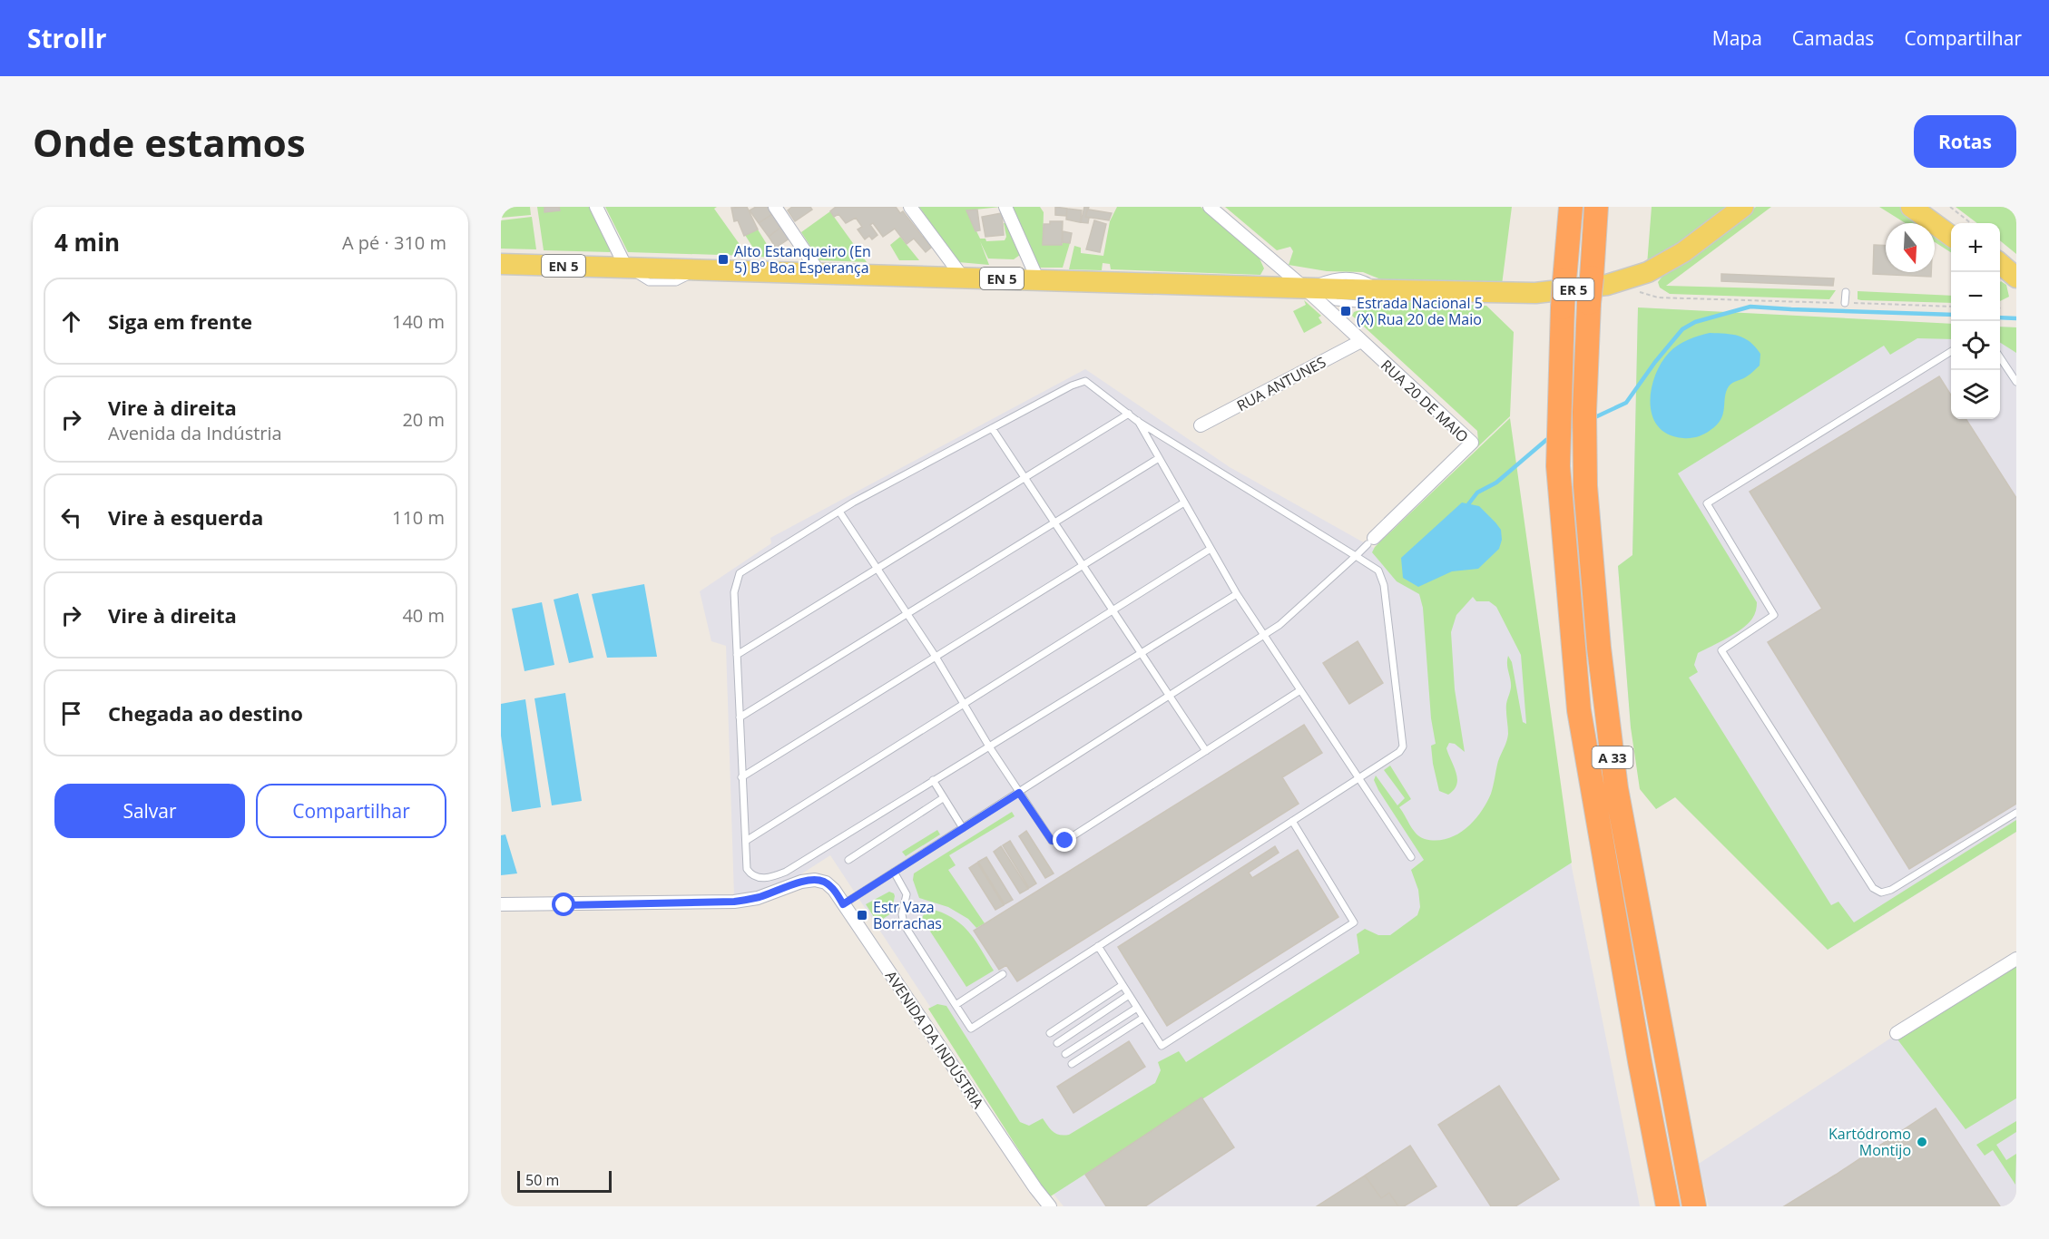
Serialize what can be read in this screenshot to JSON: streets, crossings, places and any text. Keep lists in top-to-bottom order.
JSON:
{
  "streets": {
    "highway": ["A 33"],
    "main road": ["EN 5", "ER 5"],
    "street": ["RUA ANTUNES", "RUA 20 DE MAIO", "AVENIDA DA INDÚSTRIA"]
  },
  "crossings": [
    ["EN 5", "ER 5"],
    ["EN 5", "RUA 20 DE MAIO"],
    ["ER 5", "RUA 20 DE MAIO"],
    ["RUA ANTUNES", "RUA 20 DE MAIO"]
  ],
  "places": {
    "transit": ["Alto Estanqueiro (En 5) Bº Boa Esperança", "Estrada Nacional 5 (X) Rua 20 de Maio", "Estr Vaza Borrachas"],
    "other": ["Kartódromo Montijo"]
  },
  "scale_bar": "50 m",
  "north": "bottom",
  "page": {
    "header": "Strollr",
    "nav": ["Mapa", "Camadas", "Compartilhar"],
    "buttons": [
      "Rotas",
      ["Salvar", "Compartilhar"]
    ],
    "title": "Onde estamos",
    "heading": ["4 min", "A pé · 310 m"],
    "map_buttons": ["+", "−"],
    "list": [
      ["Siga em frente", "140 m"],
      ["Vire à direita", "Avenida da Indústria", "20 m"],
      ["Vire à esquerda", "110 m"],
      ["Vire à direita", "40 m"],
      "Chegada ao destino"
    ],
    "scale": "50 m"
  }
}
